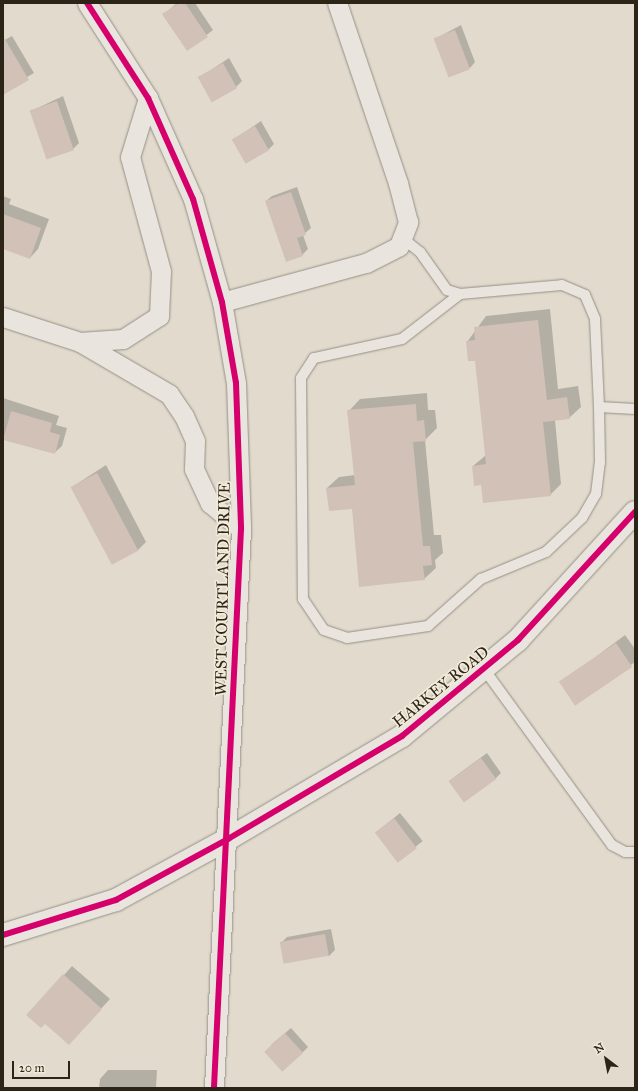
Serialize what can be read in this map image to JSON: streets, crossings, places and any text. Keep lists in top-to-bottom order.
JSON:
{
  "streets": {
    "street": ["WEST COURTLAND DRIVE", "HARKEY ROAD"]
  },
  "crossings": [
    ["WEST COURTLAND DRIVE", "HARKEY ROAD"]
  ],
  "scale_bar": "20 m",
  "north": "top left"
}
